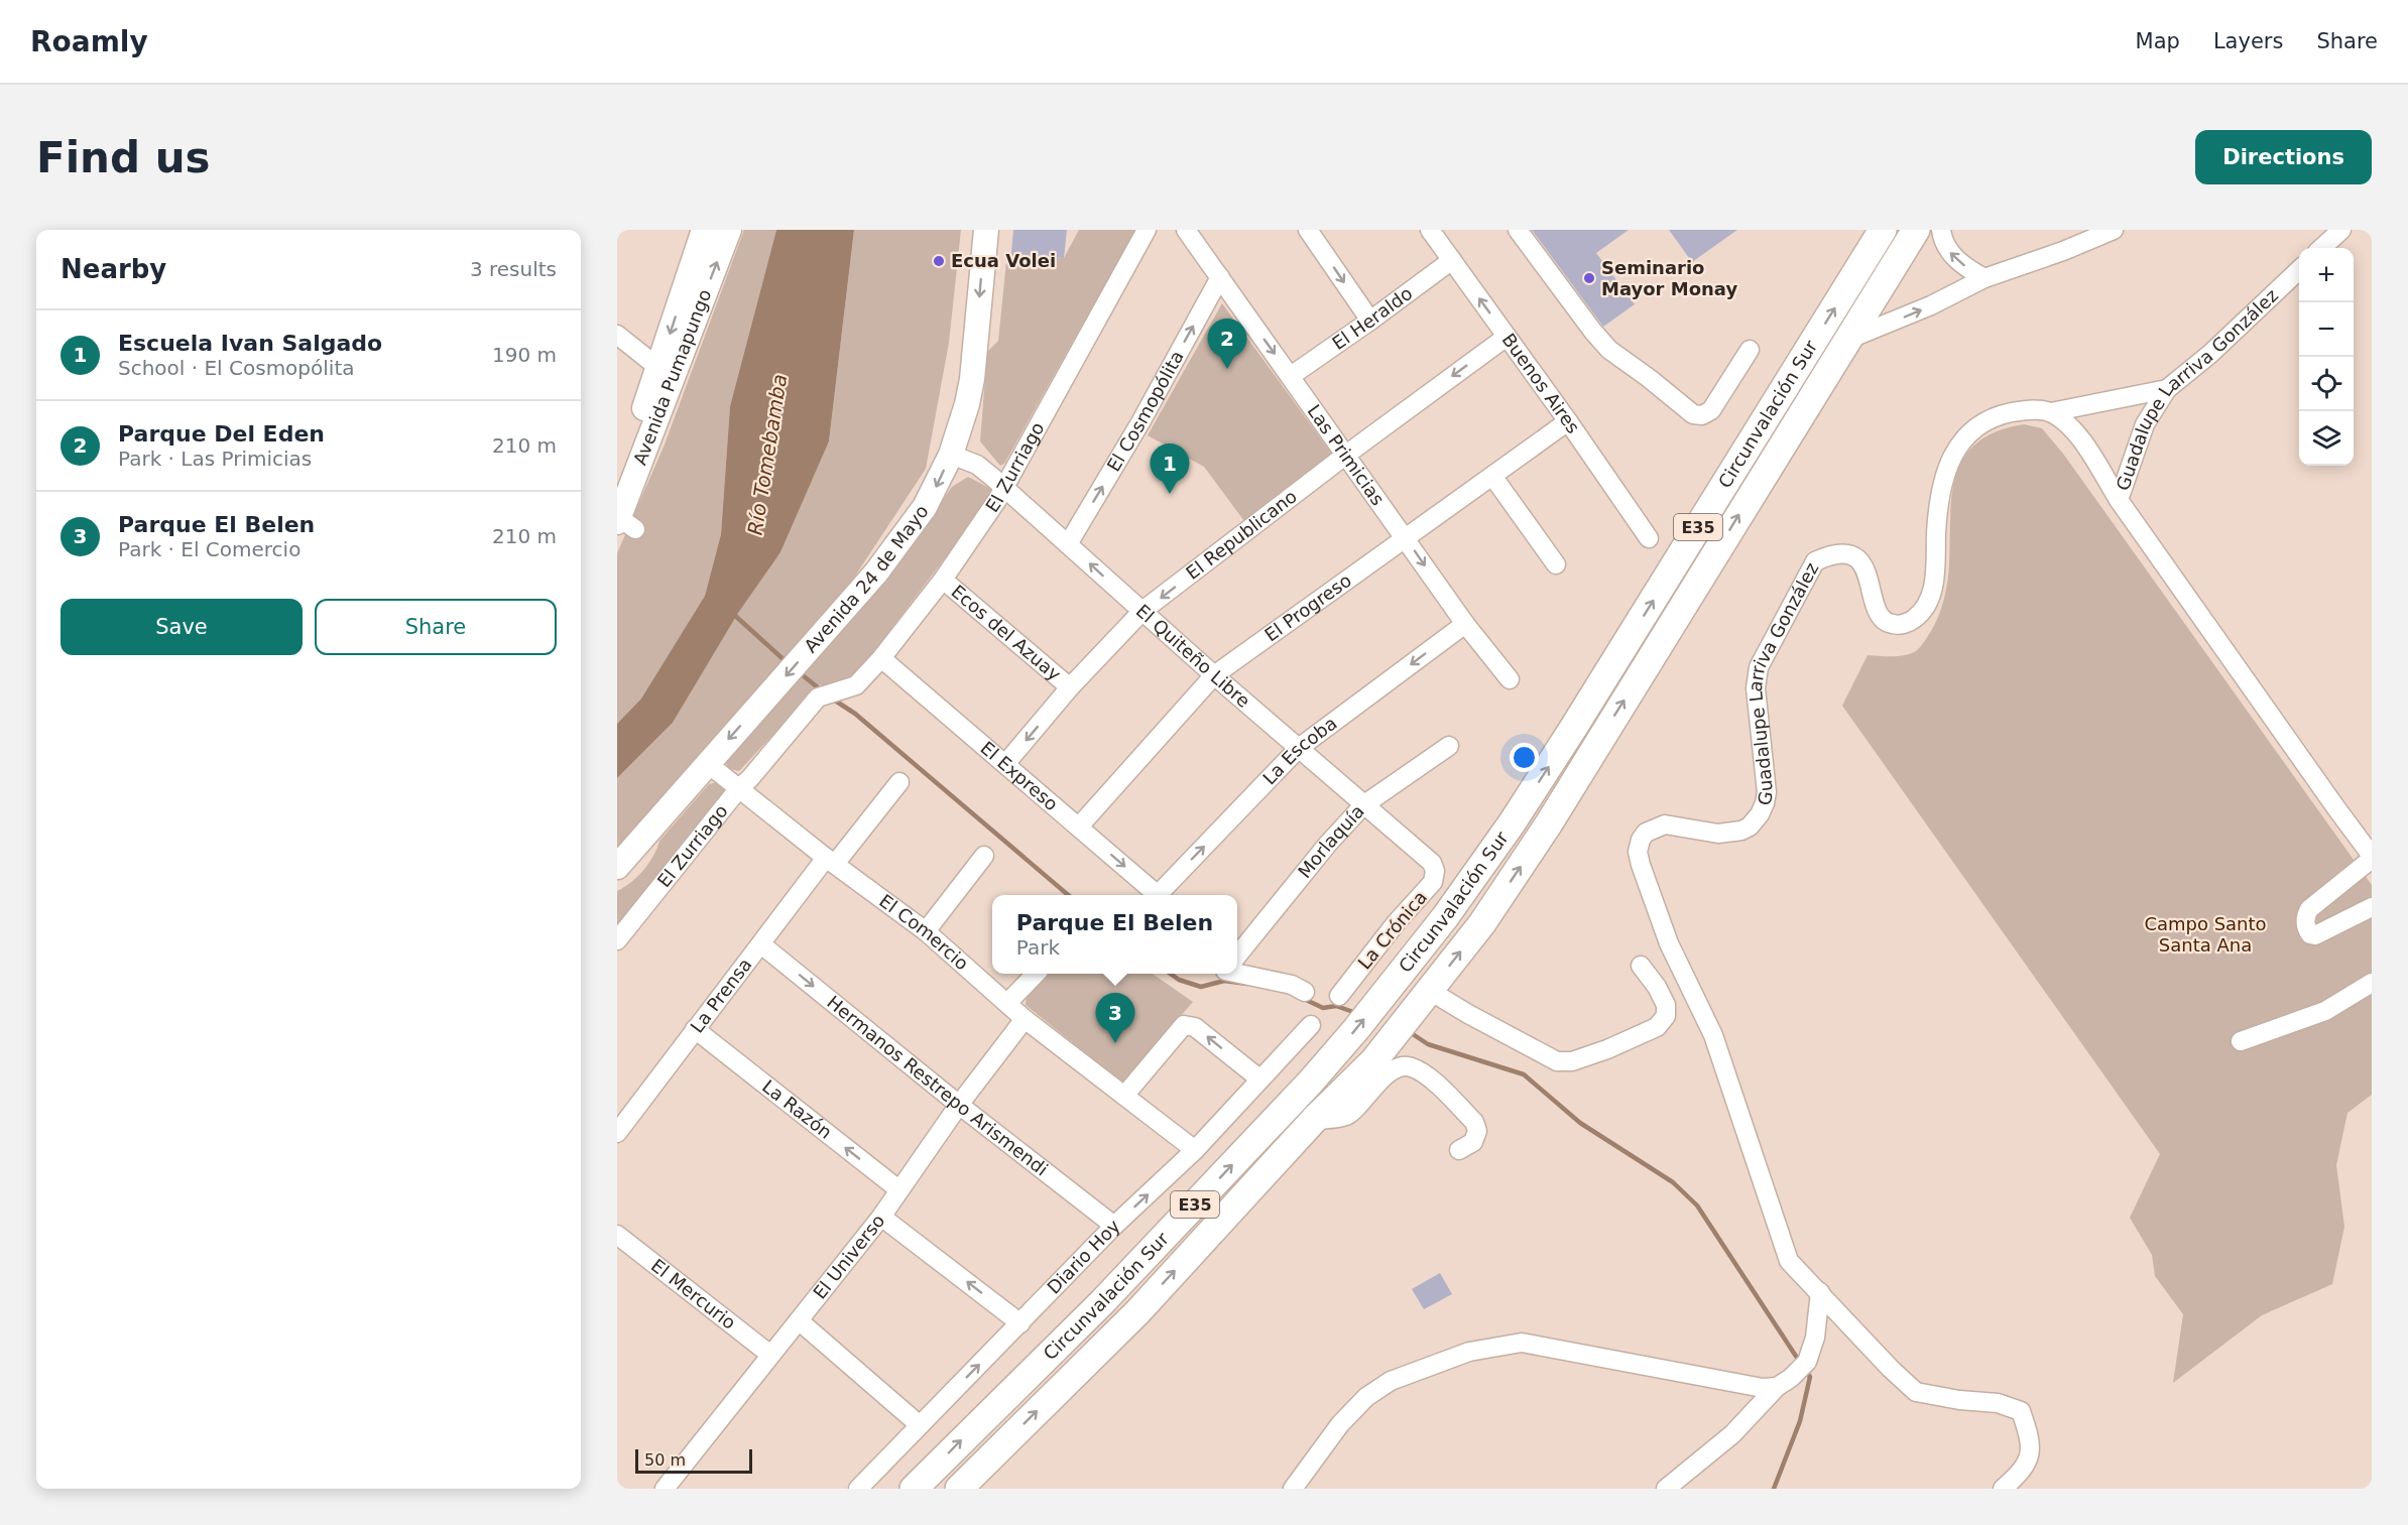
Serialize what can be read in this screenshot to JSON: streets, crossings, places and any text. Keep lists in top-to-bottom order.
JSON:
{
  "streets": {
    "highway": ["Circunvalación Sur", "E35"],
    "main road": ["Avenida Pumapungo", "Avenida 24 de Mayo"],
    "street": [
      "El Heraldo",
      "Buenos Aires",
      "Guadalupe Larriva González",
      "El Cosmopólita",
      "Las Primicias",
      "El Zurriago",
      "El Republicano",
      "El Progreso",
      "Ecos del Azuay",
      "El Quiteño Libre",
      "La Escoba",
      "El Expreso",
      "Morlaquía",
      "La Crónica",
      "El Comercio",
      "La Prensa",
      "Hermanos Restrepo Arismendi",
      "La Razón",
      "El Universo",
      "Diario Hoy",
      "El Mercurio"
    ]
  },
  "crossings": [
    ["El Heraldo", "Buenos Aires"],
    ["El Heraldo", "Las Primicias"],
    ["Buenos Aires", "El Republicano"],
    ["Buenos Aires", "El Progreso"],
    ["El Cosmopólita", "Las Primicias"],
    ["El Cosmopólita", "El Quiteño Libre"],
    ["Las Primicias", "El Republicano"],
    ["Las Primicias", "El Progreso"],
    ["Las Primicias", "La Escoba"],
    ["El Zurriago", "Ecos del Azuay"],
    ["El Zurriago", "El Quiteño Libre"],
    ["El Zurriago", "El Expreso"],
    ["El Zurriago", "El Comercio"],
    ["El Republicano", "Ecos del Azuay"],
    ["El Republicano", "El Quiteño Libre"],
    ["El Republicano", "El Expreso"],
    ["Avenida 24 de Mayo", "El Quiteño Libre"],
    ["Avenida 24 de Mayo", "El Comercio"],
    ["El Progreso", "El Quiteño Libre"],
    ["El Progreso", "El Expreso"],
    ["El Quiteño Libre", "La Escoba"],
    ["El Quiteño Libre", "Morlaquía"],
    ["El Quiteño Libre", "La Crónica"],
    ["El Comercio", "La Prensa"],
    ["El Comercio", "El Universo"],
    ["El Comercio", "Diario Hoy"],
    ["La Prensa", "Hermanos Restrepo Arismendi"],
    ["La Prensa", "La Razón"],
    ["Hermanos Restrepo Arismendi", "El Universo"],
    ["Hermanos Restrepo Arismendi", "Diario Hoy"],
    ["La Razón", "El Universo"],
    ["El Universo", "El Mercurio"]
  ],
  "one_way": [
    "El Cosmopólita",
    "Circunvalación Sur",
    "El Republicano",
    "Avenida 24 de Mayo",
    "Hermanos Restrepo Arismendi",
    "La Razón",
    "Diario Hoy"
  ],
  "water": ["Río Tomebamba"],
  "parks": ["Campo Santo Santa Ana"],
  "places": ["Ecua Volei", "Seminario Mayor Monay"],
  "scale_bar": "50 m",
  "page": {
    "header": "Roamly",
    "nav": ["Map", "Layers", "Share"],
    "buttons": [
      "Directions",
      ["Save", "Share"]
    ],
    "title": "Find us",
    "heading": ["Nearby", "3 results"],
    "map_buttons": ["+", "−"],
    "list": [
      {
        "mark": "1",
        "name": "Escuela Ivan Salgado",
        "note": "School · El Cosmopólita",
        "value": "190 m"
      },
      {
        "mark": "2",
        "name": "Parque Del Eden",
        "note": "Park · Las Primicias",
        "value": "210 m"
      },
      {
        "mark": "3",
        "name": "Parque El Belen",
        "note": "Park · El Comercio",
        "value": "210 m"
      }
    ],
    "pins": ["2", "1", "3"],
    "popup": ["Parque El Belen", "Park"],
    "scale": "50 m"
  }
}
